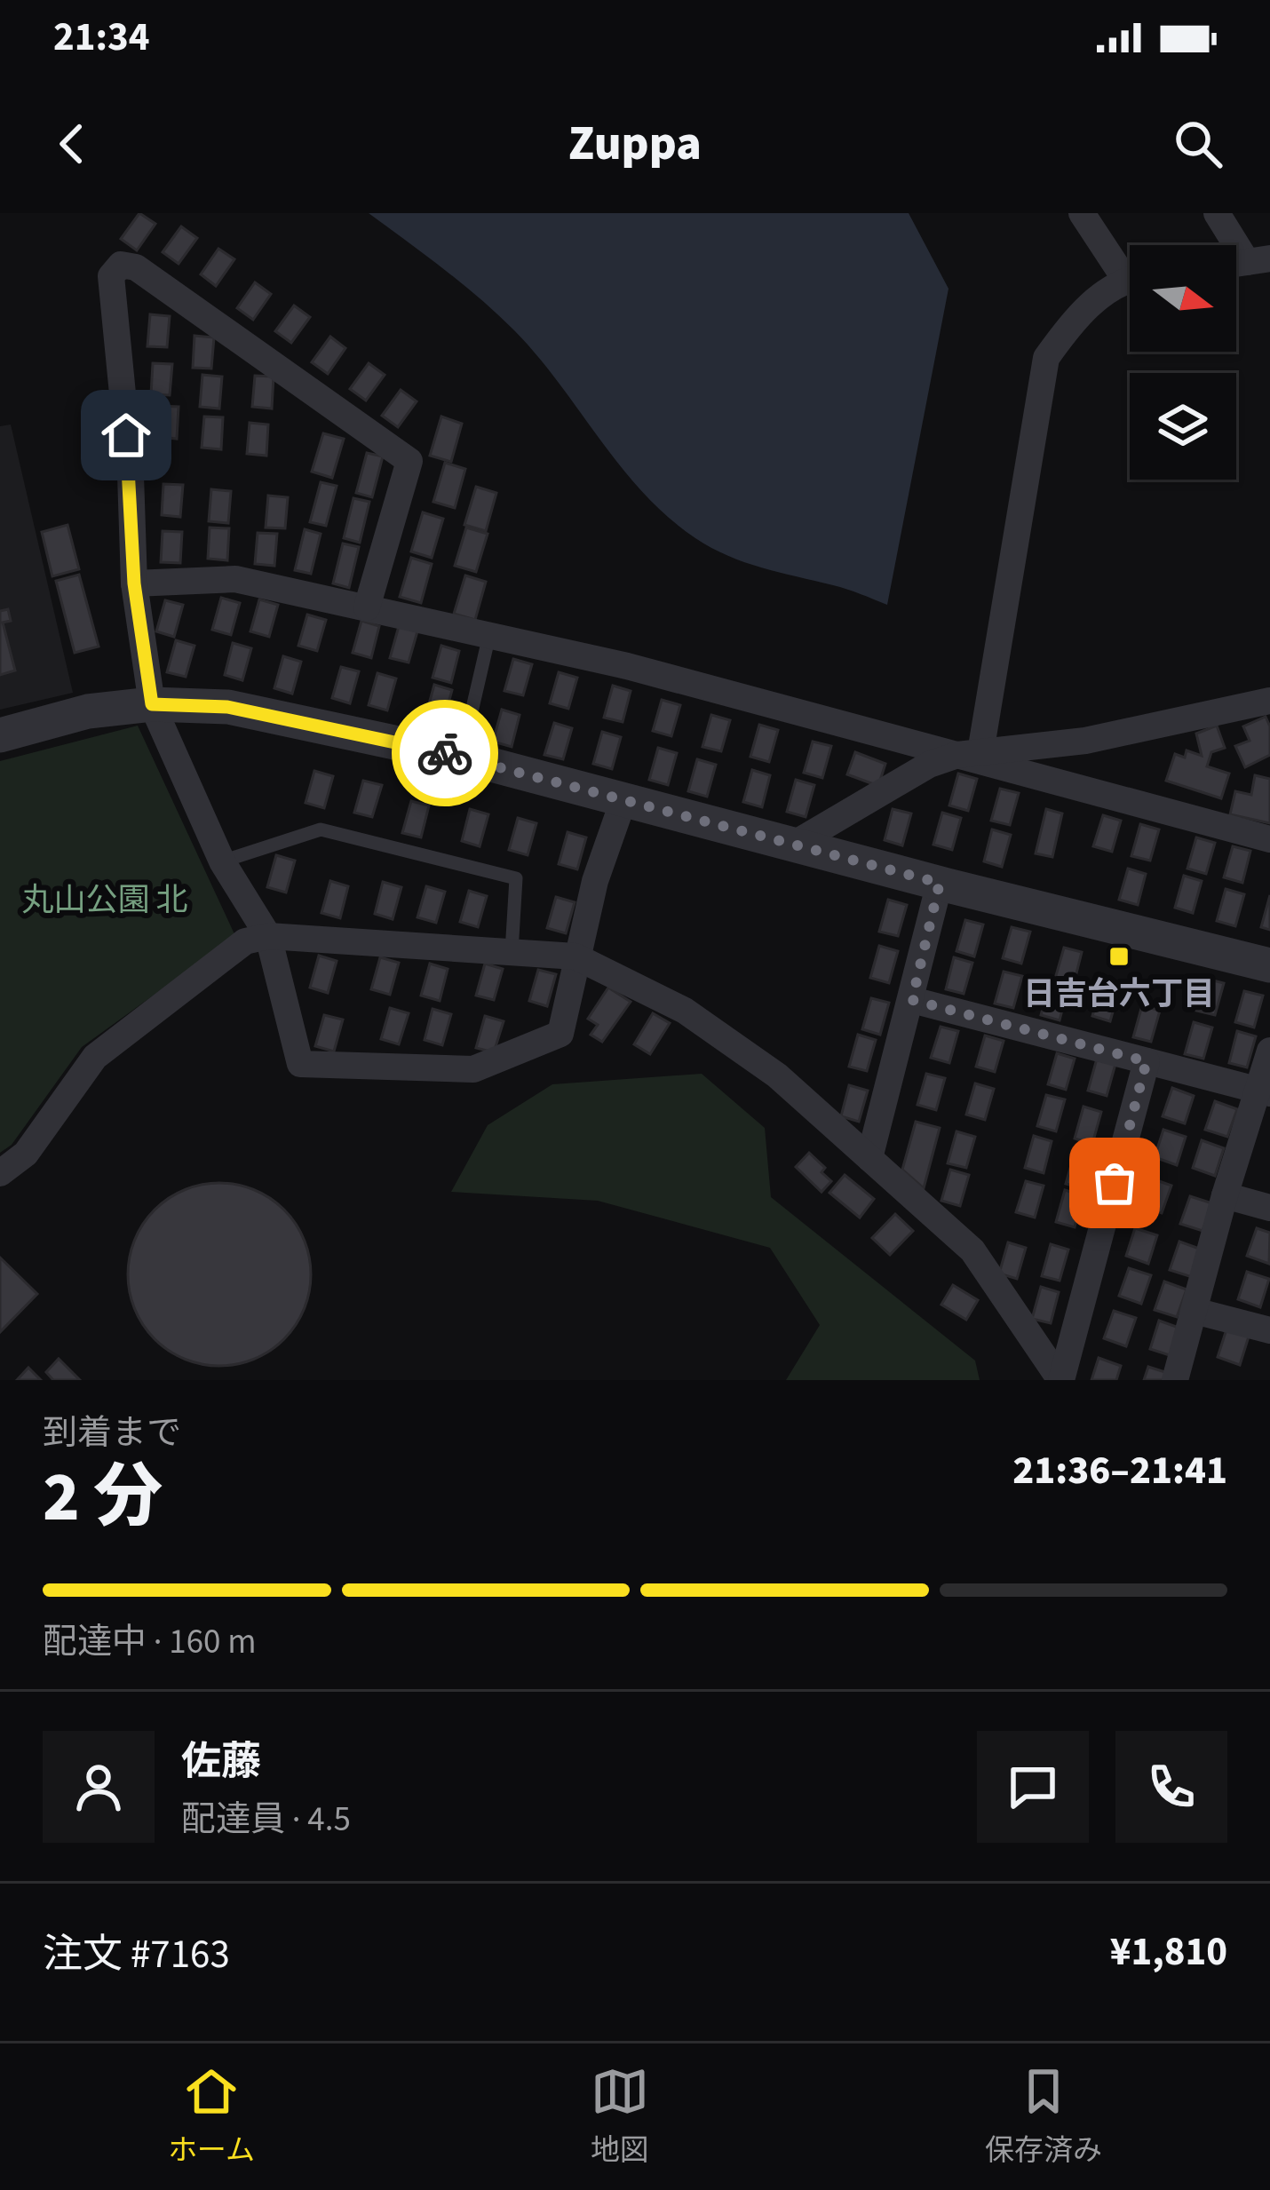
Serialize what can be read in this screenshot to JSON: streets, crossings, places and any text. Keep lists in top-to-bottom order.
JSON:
{
  "parks": ["丸山公園 北"],
  "places": {
    "transit": ["日吉台六丁目"]
  },
  "north": "right",
  "page": {
    "status": "21:34",
    "header": "Zuppa",
    "heading": ["2 分", "到着まで", "21:36–21:41"],
    "panel": [
      "佐藤",
      "配達員 · 4.5",
      "注文 #7163",
      "¥1,810"
    ],
    "bar": "配達中 · 160 m",
    "tabs": ["ホーム", "地図", "保存済み"]
  }
}
